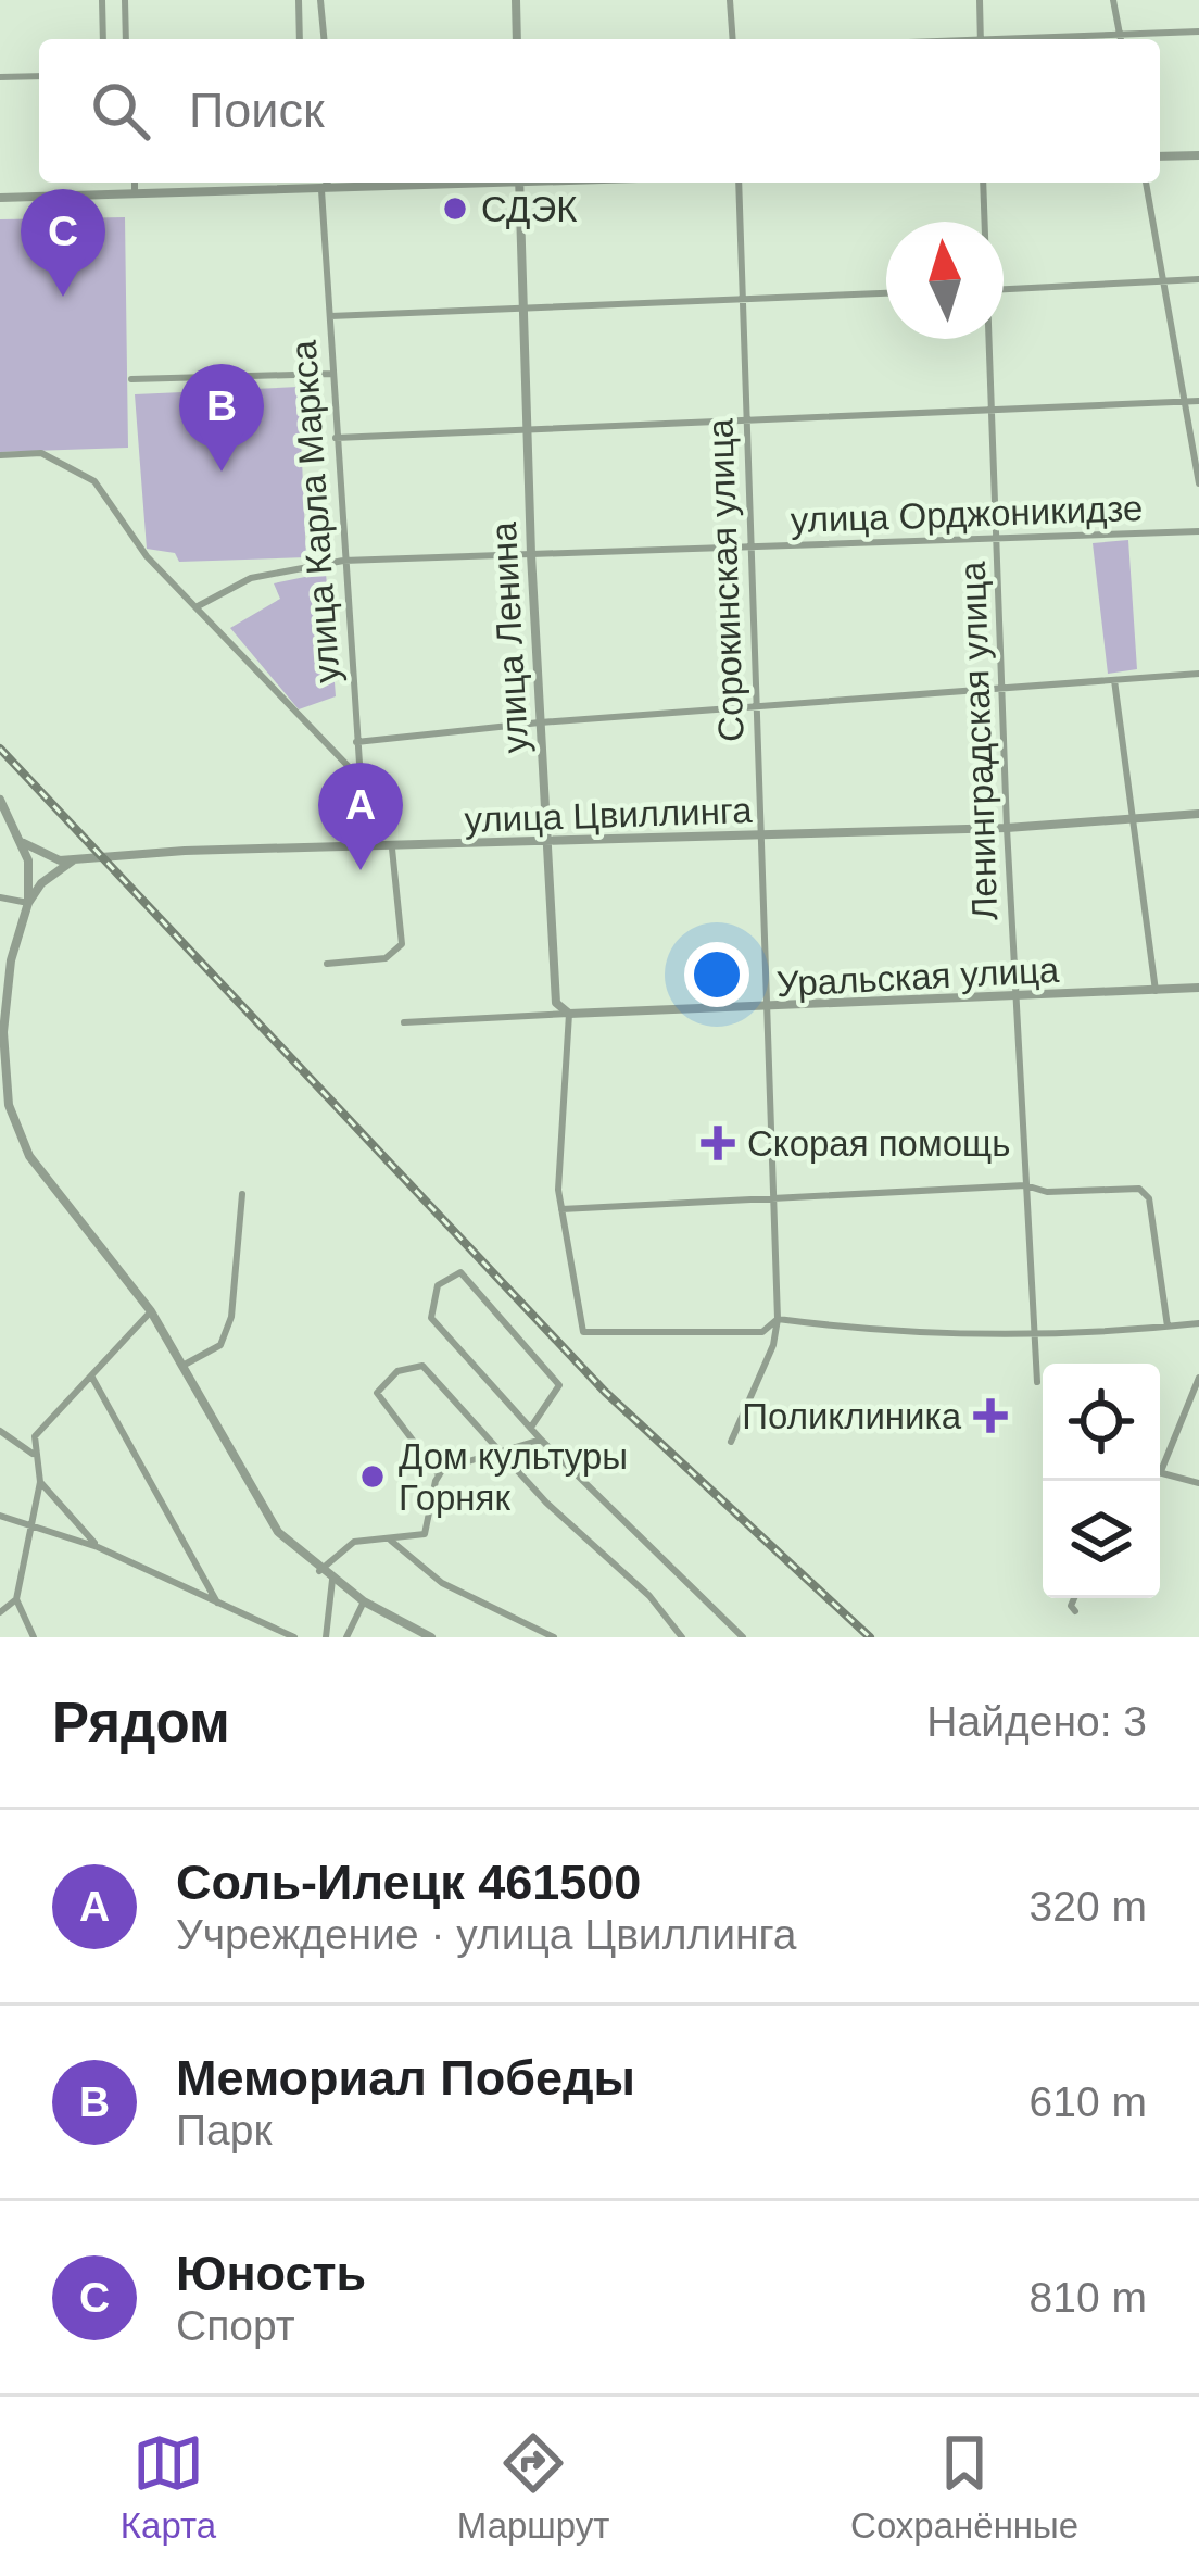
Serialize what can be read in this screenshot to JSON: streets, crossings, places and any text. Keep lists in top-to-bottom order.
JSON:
{
  "streets": {
    "street": [
      "улица Карла Маркса",
      "улица Орджоникидзе",
      "Сорокинская улица",
      "улица Ленина",
      "Ленинградская улица",
      "улица Цвиллинга",
      "Уральская улица"
    ]
  },
  "crossings": [
    ["улица Карла Маркса", "улица Орджоникидзе"],
    ["улица Карла Маркса", "улица Цвиллинга"],
    ["улица Орджоникидзе", "Сорокинская улица"],
    ["улица Орджоникидзе", "улица Ленина"],
    ["улица Орджоникидзе", "Ленинградская улица"],
    ["Сорокинская улица", "улица Ленина"],
    ["Сорокинская улица", "улица Цвиллинга"],
    ["Сорокинская улица", "Уральская улица"],
    ["улица Ленина", "улица Цвиллинга"],
    ["улица Ленина", "Уральская улица"],
    ["Ленинградская улица", "улица Цвиллинга"],
    ["Ленинградская улица", "Уральская улица"]
  ],
  "places": {
    "other": ["СДЭК", "Дом культуры Горняк"],
    "health": ["Скорая помощь", "Поликлиника"]
  },
  "north": "top",
  "page": {
    "search": "Поиск",
    "pins": ["C", "B", "A"],
    "heading": ["Рядом", "Найдено: 3"],
    "list": [
      {
        "mark": "A",
        "name": "Соль-Илецк 461500",
        "note": "Учреждение · улица Цвиллинга",
        "value": "320 m"
      },
      {
        "mark": "B",
        "name": "Мемориал Победы",
        "note": "Парк",
        "value": "610 m"
      },
      {
        "mark": "C",
        "name": "Юность",
        "note": "Спорт",
        "value": "810 m"
      }
    ],
    "nav": ["Карта", "Маршрут", "Сохранённые"]
  }
}
